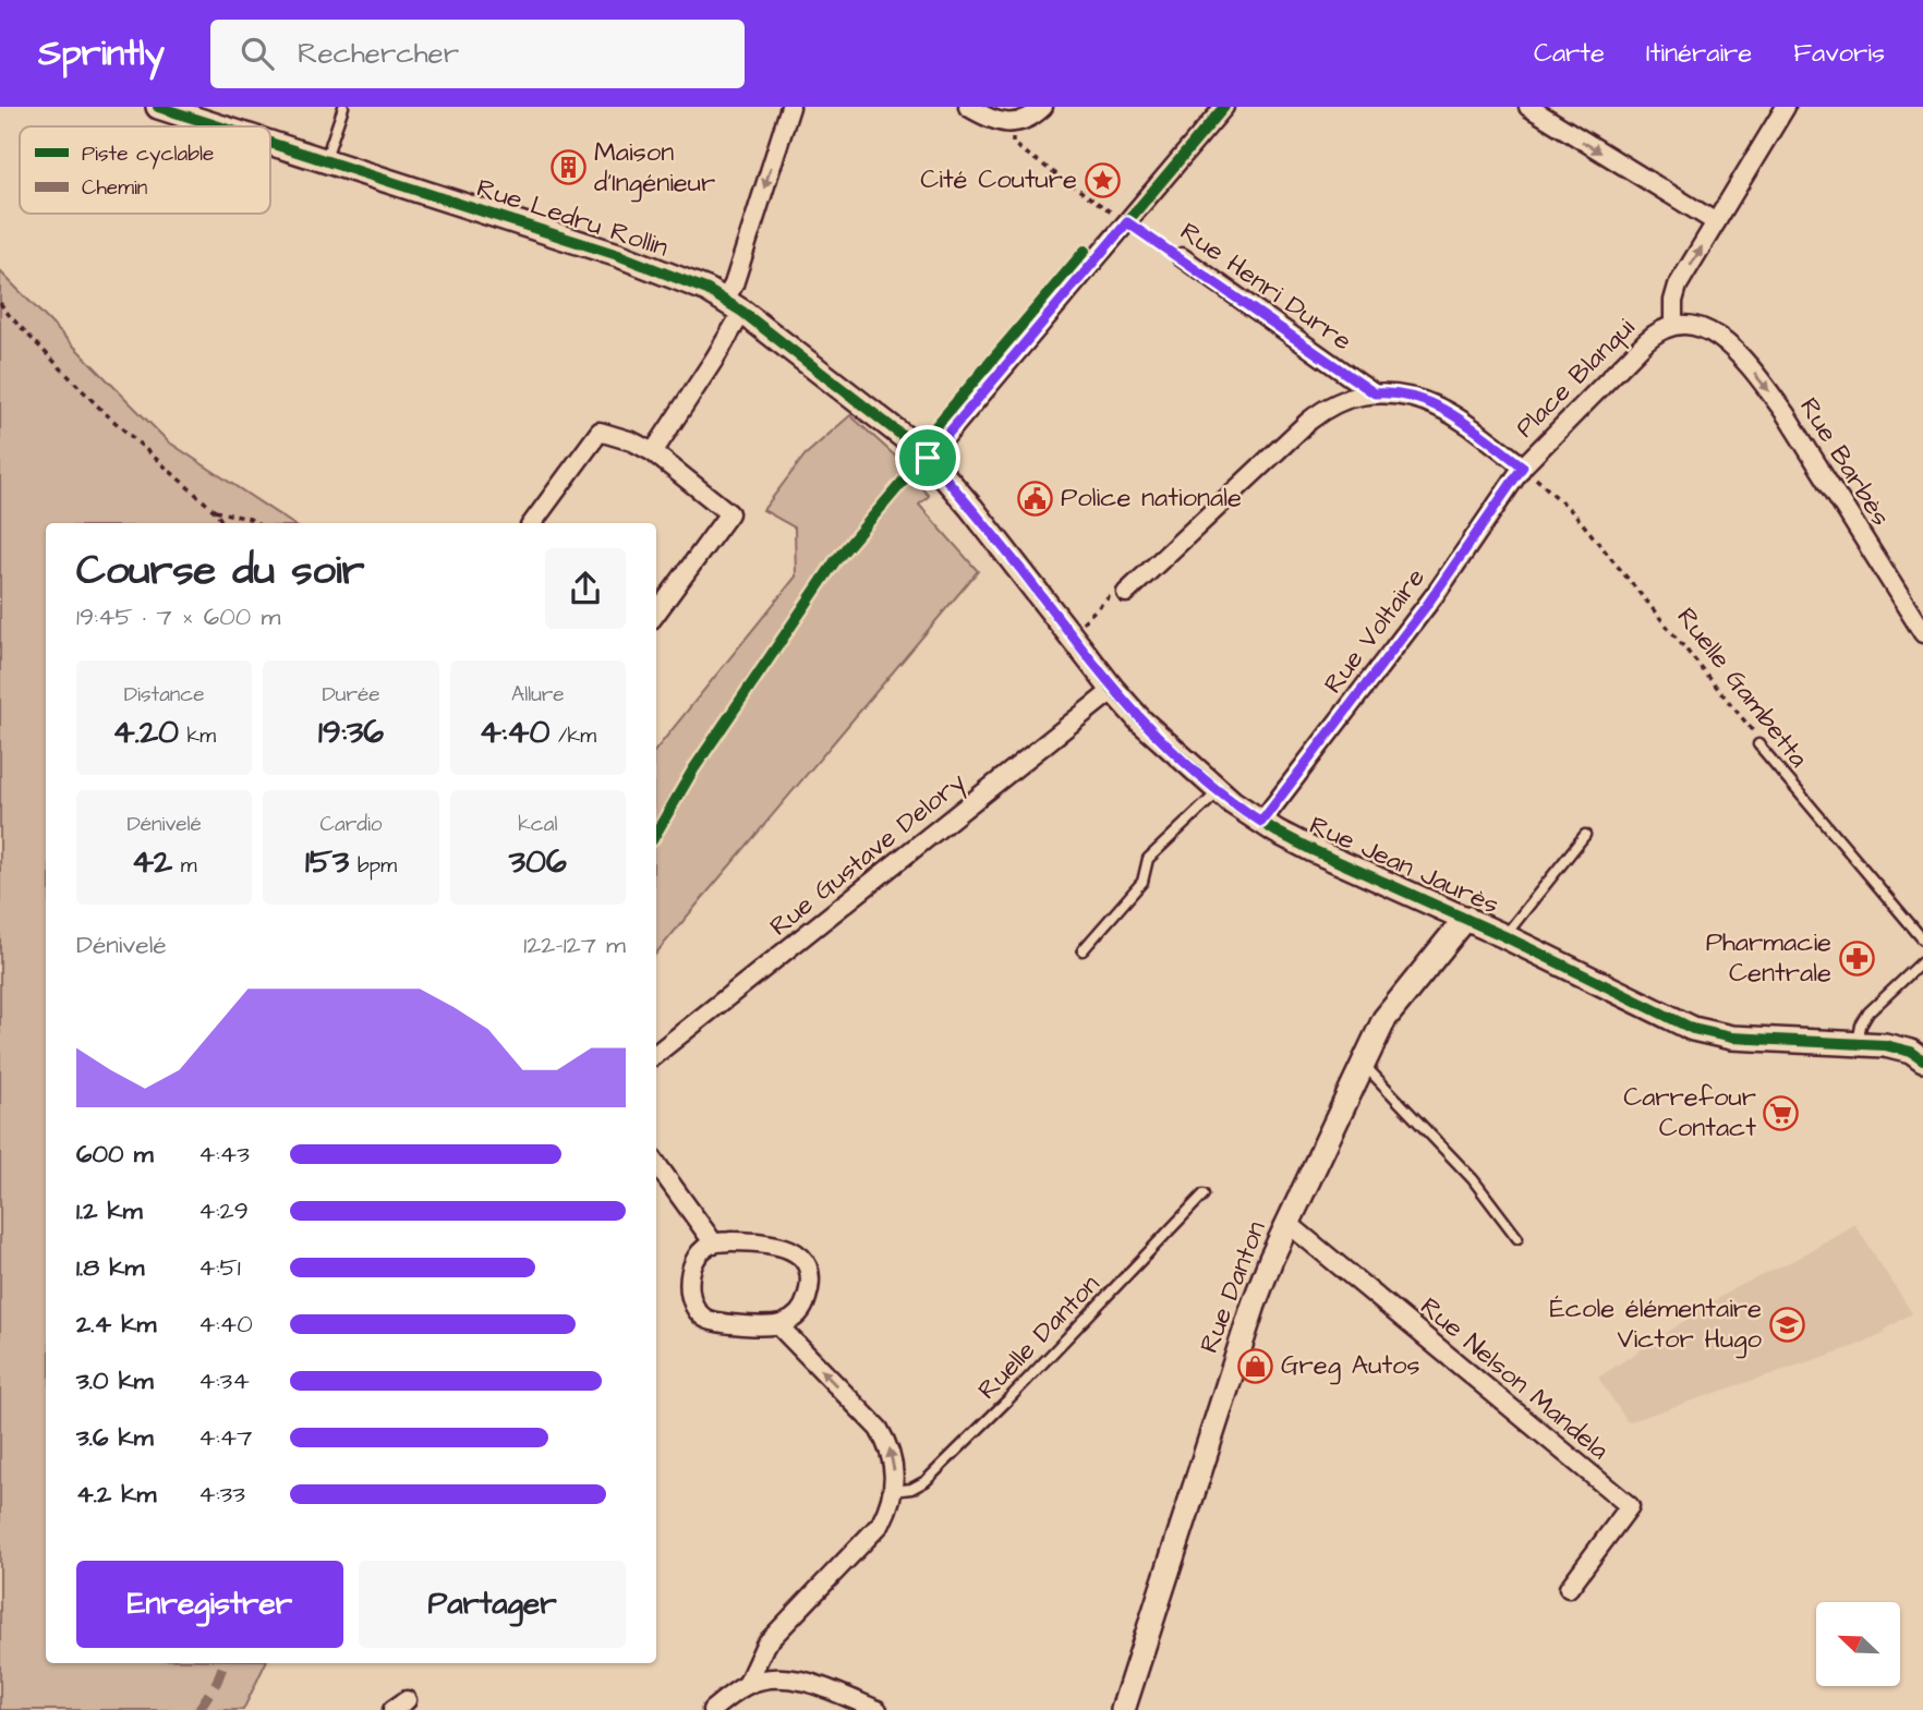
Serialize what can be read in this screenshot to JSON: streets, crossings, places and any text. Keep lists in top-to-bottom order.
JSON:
{
  "streets": {
    "street": [
      "Rue Ledru Rollin",
      "Rue Henri Durre",
      "Place Blanqui",
      "Rue Barbès",
      "Rue Voltaire",
      "Rue Gustave Delory",
      "Rue Jean Jaurès",
      "Rue Danton",
      "Rue Nelson Mandela"
    ],
    "lane": ["Ruelle Gambetta", "Ruelle Danton"]
  },
  "crossings": [
    ["Rue Ledru Rollin", "Rue Jean Jaurès"],
    ["Place Blanqui", "Rue Barbès"],
    ["Place Blanqui", "Rue Voltaire"],
    ["Place Blanqui", "Ruelle Gambetta"],
    ["Rue Voltaire", "Ruelle Gambetta"],
    ["Rue Voltaire", "Rue Jean Jaurès"],
    ["Rue Gustave Delory", "Rue Jean Jaurès"],
    ["Rue Jean Jaurès", "Rue Danton"],
    ["Rue Danton", "Rue Nelson Mandela"]
  ],
  "one_way": ["Rue Barbès"],
  "places": {
    "building": ["Maison d'Ingénieur"],
    "place": ["Cité Couture"],
    "public building": ["Police nationale"],
    "pharmacy": ["Pharmacie Centrale"],
    "supermarket": ["Carrefour Contact"],
    "school or university": ["École élémentaire Victor Hugo"],
    "shop": ["Greg Autos"]
  },
  "legend": ["Piste cyclable", "Chemin"],
  "north": "top left",
  "page": {
    "header": "Sprintly",
    "search": "Rechercher",
    "nav": ["Carte", "Itinéraire", "Favoris"],
    "heading": ["Course du soir", "19:45 · 7 × 600 m"],
    "stats": [
      ["Distance", "4.20 km"],
      ["Durée", "19:36"],
      ["Allure", "4:40 /km"],
      ["Dénivelé", "42 m"],
      ["Cardio", "153 bpm"],
      ["kcal", "306"]
    ],
    "chart": ["Dénivelé", "122–127 m"],
    "list": [
      {
        "name": "600 m",
        "note": "4:43"
      },
      {
        "name": "1.2 km",
        "note": "4:29"
      },
      {
        "name": "1.8 km",
        "note": "4:51"
      },
      {
        "name": "2.4 km",
        "note": "4:40"
      },
      {
        "name": "3.0 km",
        "note": "4:34"
      },
      {
        "name": "3.6 km",
        "note": "4:47"
      },
      {
        "name": "4.2 km",
        "note": "4:33"
      }
    ],
    "buttons": ["Enregistrer", "Partager"]
  }
}
